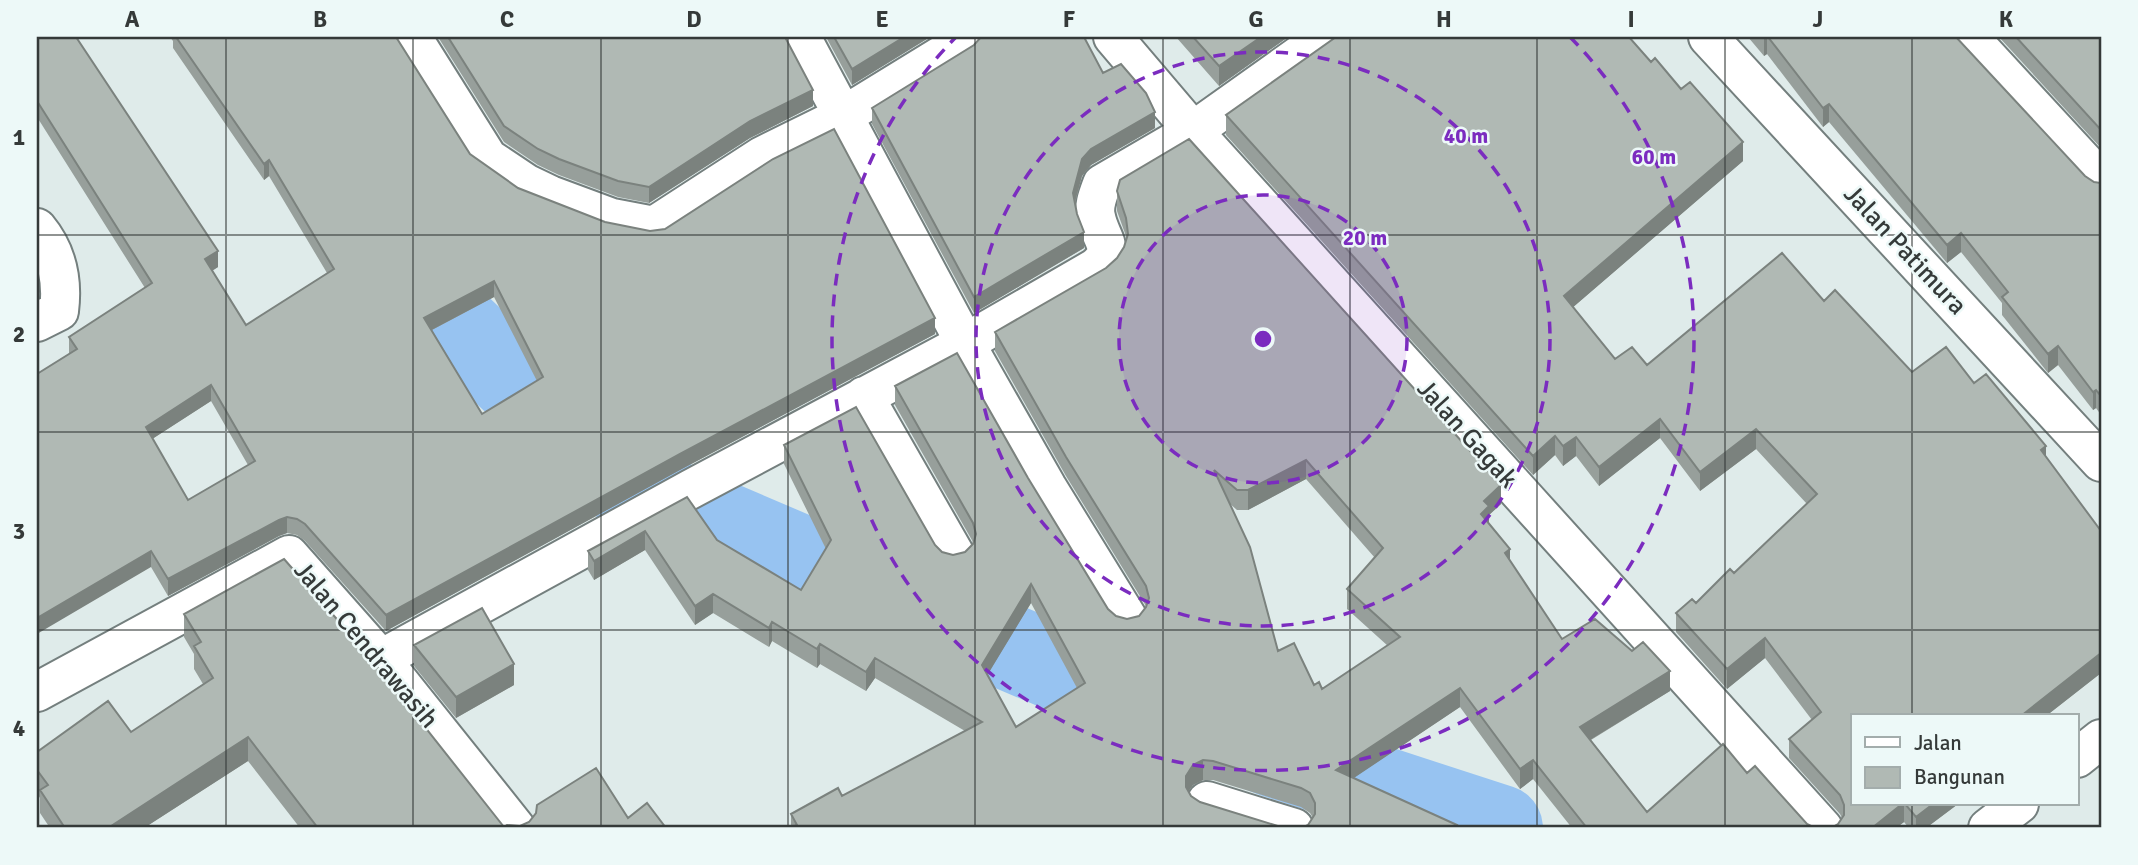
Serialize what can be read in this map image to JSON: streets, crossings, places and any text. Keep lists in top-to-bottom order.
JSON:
{
  "streets": {
    "main road": ["Jalan Patimura", "Jalan Gagak", "Jalan Cendrawasih"]
  },
  "legend": ["Jalan", "Bangunan"],
  "grid": {
    "columns": [
      "A",
      "B",
      "C",
      "D",
      "E",
      "F",
      "G",
      "H",
      "I",
      "J",
      "K"
    ],
    "rows": [
      "1",
      "2",
      "3",
      "4"
    ]
  },
  "rings": ["40 m", "60 m", "20 m"]
}
